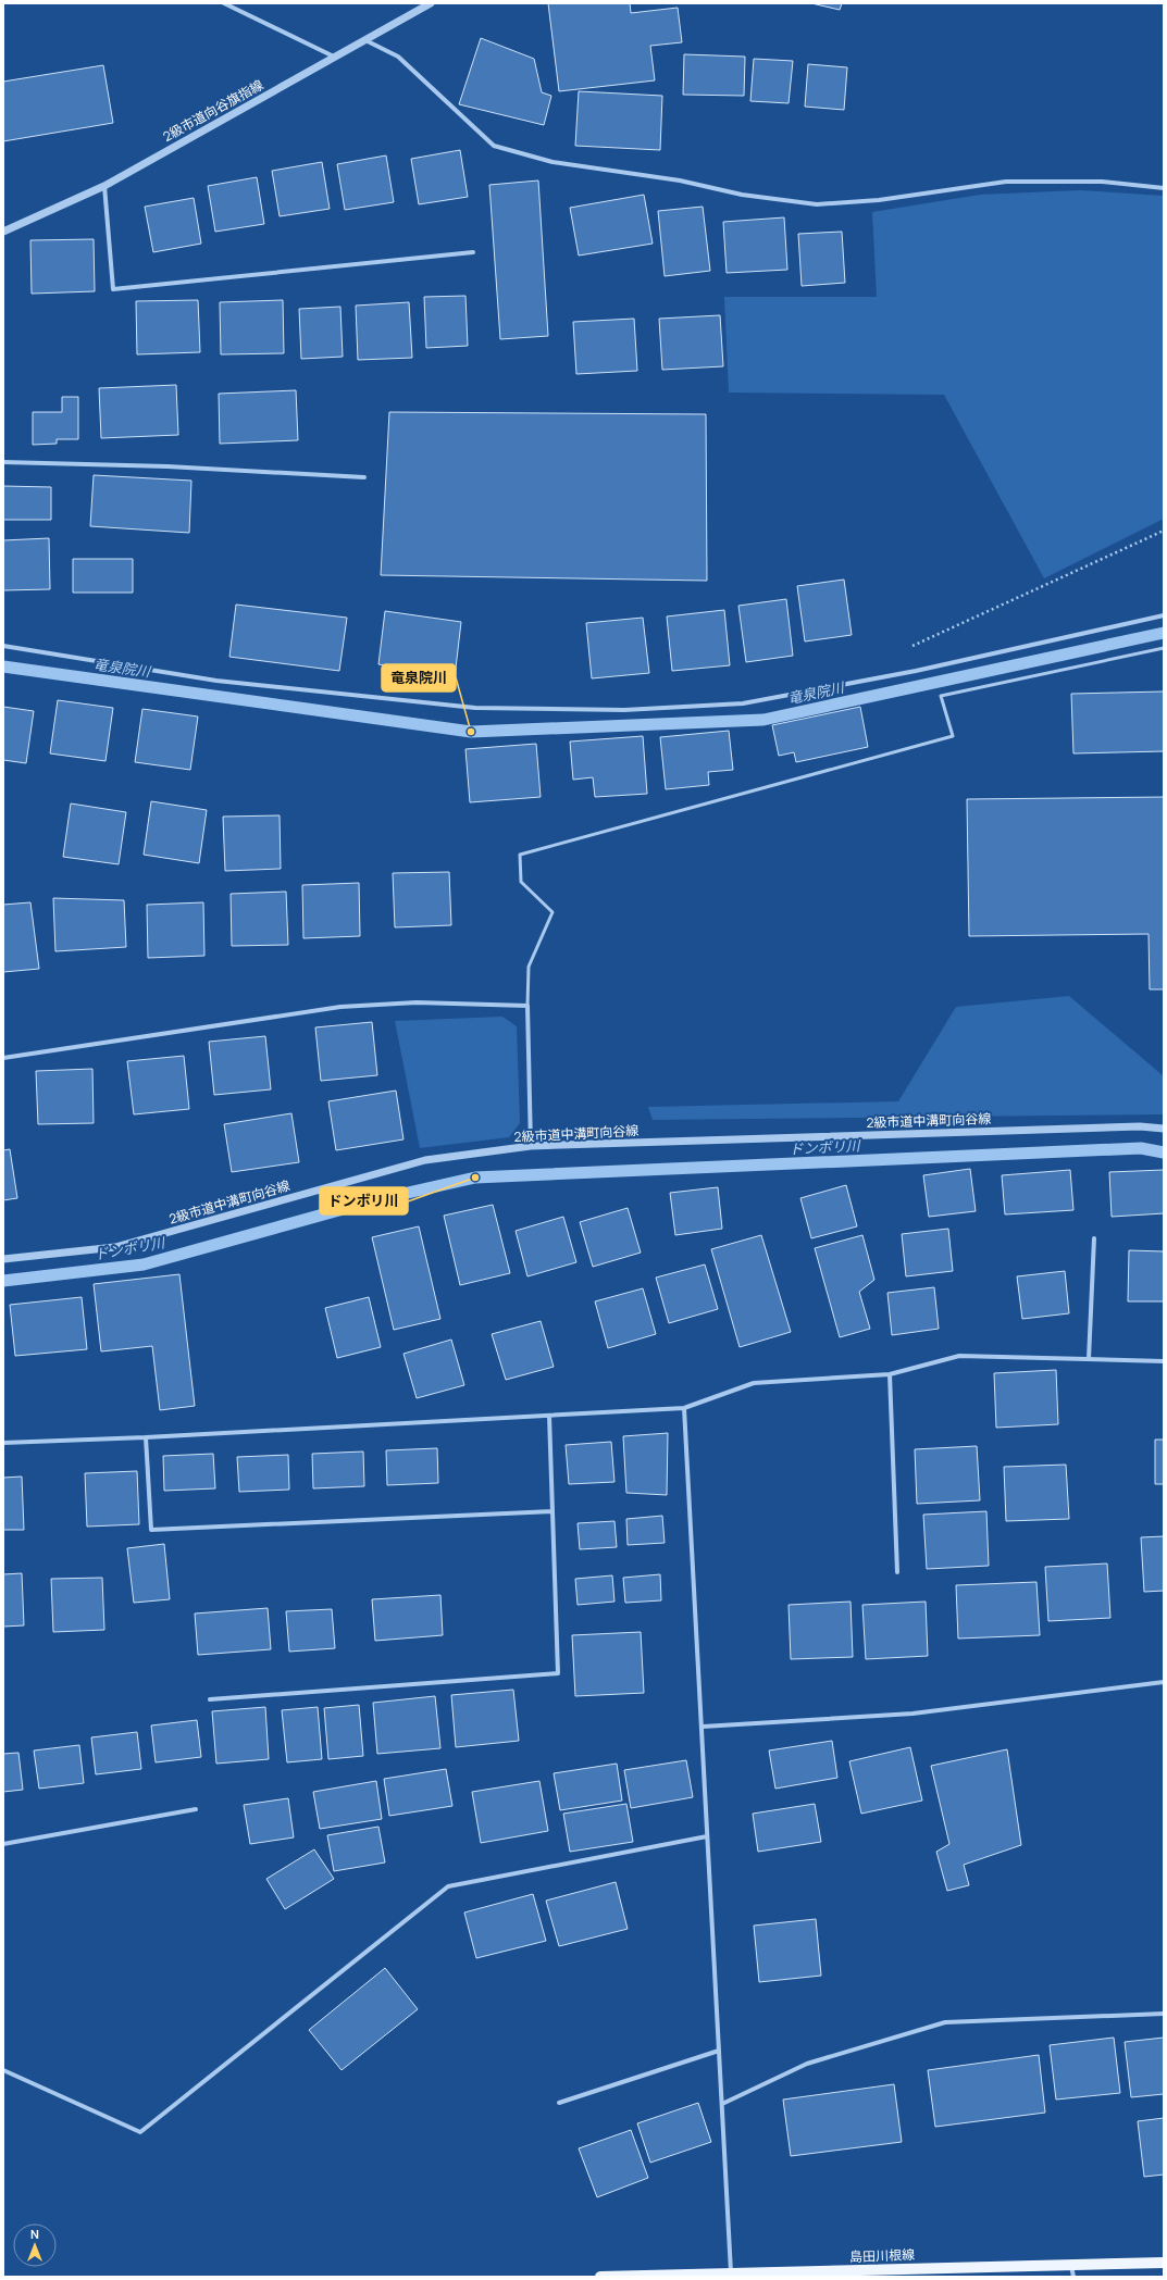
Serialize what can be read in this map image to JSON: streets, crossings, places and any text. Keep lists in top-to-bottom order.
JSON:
{
  "streets": {
    "main road": ["島田川根線"],
    "street": ["2級市道向谷旗指線", "2級市道中溝町向谷線"]
  },
  "water": ["竜泉院川", "ドンボリ川"],
  "places": ["竜泉院川", "ドンボリ川"],
  "north": "top"
}
